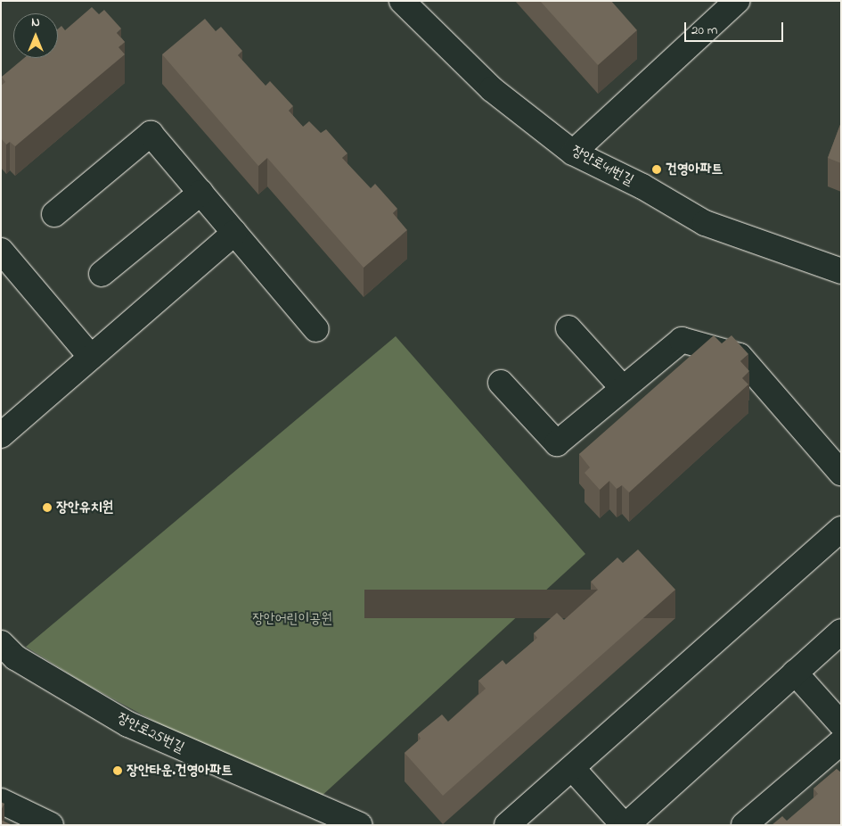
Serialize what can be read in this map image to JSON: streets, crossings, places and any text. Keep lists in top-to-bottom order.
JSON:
{
  "streets": {
    "street": ["장안로41번길", "장안로25번길"]
  },
  "parks": ["장안어린이공원"],
  "places": ["건영아파트", "장안유치원", "장안타운.건영아파트"],
  "scale_bar": "20 m",
  "north": "top"
}
